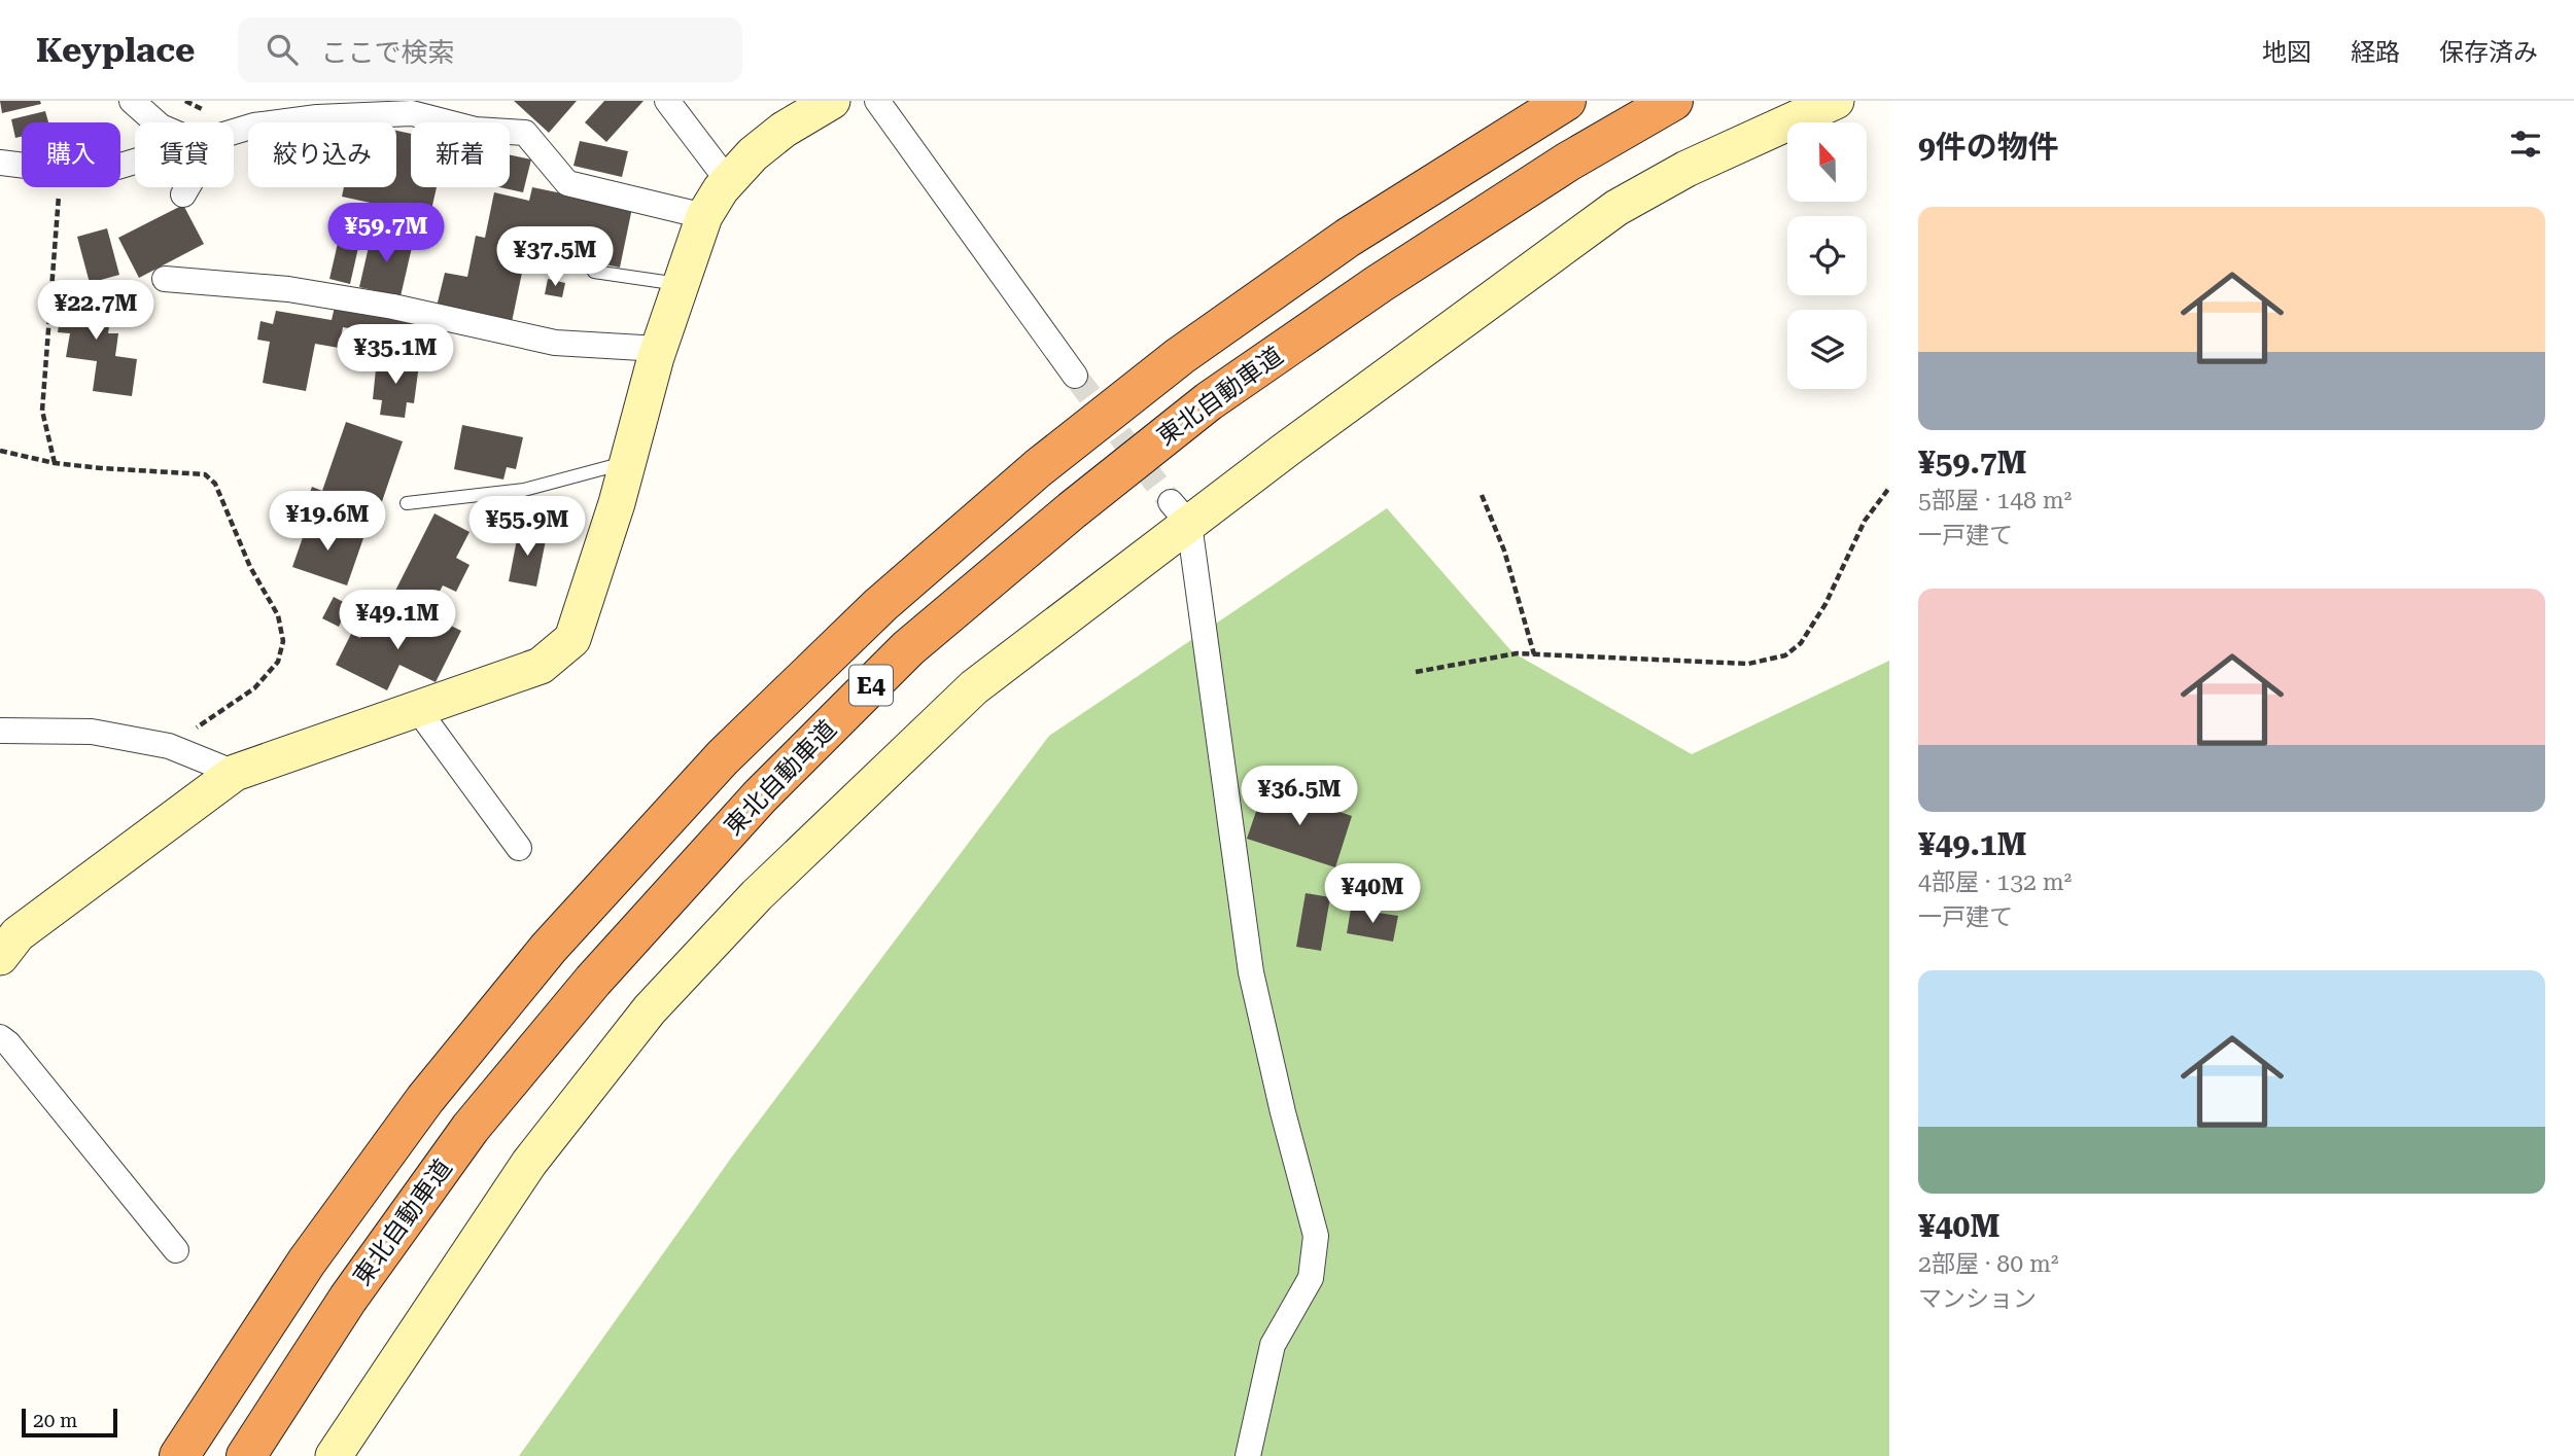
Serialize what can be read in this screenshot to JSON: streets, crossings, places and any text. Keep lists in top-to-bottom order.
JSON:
{
  "streets": {
    "highway": ["東北自動車道", "E4"]
  },
  "scale_bar": "20 m",
  "north": "top",
  "page": {
    "header": "Keyplace",
    "search": "ここで検索",
    "nav": ["地図", "経路", "保存済み"],
    "heading": "9件の物件",
    "chip": [
      "購入",
      "賃貸",
      "絞り込み",
      "新着"
    ],
    "list": [
      {
        "name": "¥59.7M",
        "note": "5部屋 · 148 m² · 一戸建て"
      },
      {
        "name": "¥49.1M",
        "note": "4部屋 · 132 m² · 一戸建て"
      },
      {
        "name": "¥40M",
        "note": "2部屋 · 80 m² · マンション"
      }
    ],
    "price": [
      "¥59.7M",
      "¥37.5M",
      "¥22.7M",
      "¥35.1M",
      "¥19.6M",
      "¥55.9M",
      "¥49.1M",
      "¥36.5M",
      "¥40M"
    ],
    "scale": "20 m"
  }
}
